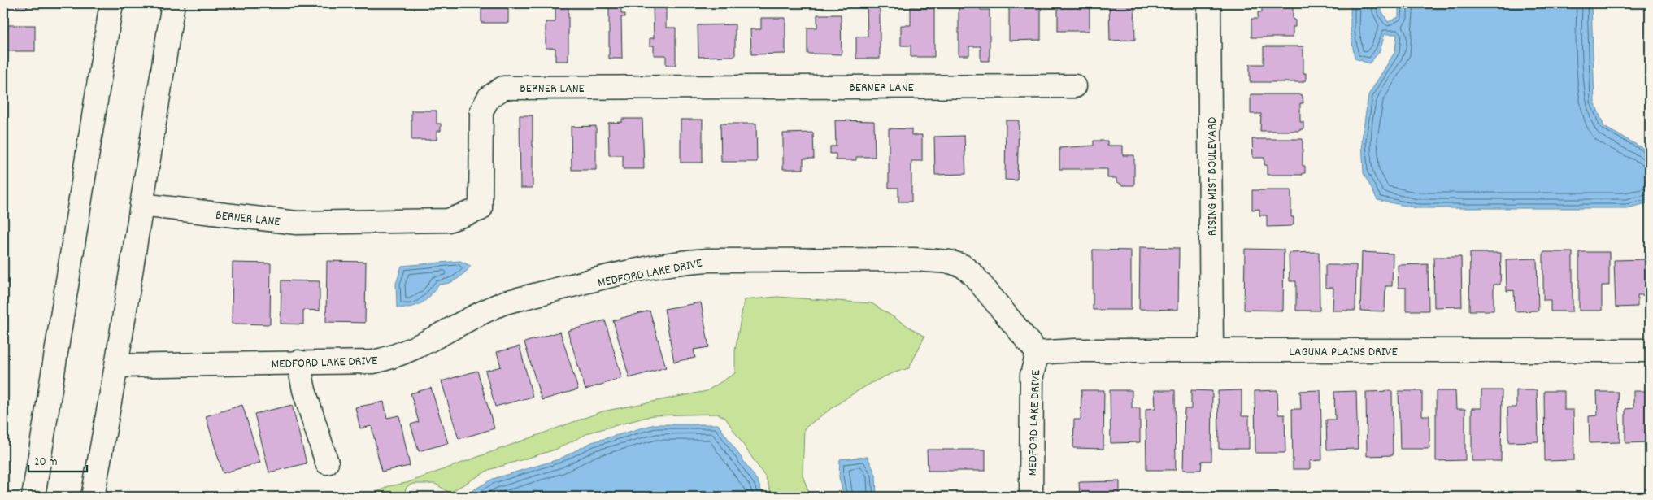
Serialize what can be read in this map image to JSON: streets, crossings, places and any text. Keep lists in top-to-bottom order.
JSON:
{
  "streets": {
    "street": [
      "BERNER LANE",
      "RISING MIST BOULEVARD",
      "MEDFORD LAKE DRIVE",
      "LAGUNA PLAINS DRIVE"
    ]
  },
  "crossings": [
    ["RISING MIST BOULEVARD", "LAGUNA PLAINS DRIVE"],
    ["MEDFORD LAKE DRIVE", "LAGUNA PLAINS DRIVE"]
  ],
  "scale_bar": "20 m"
}
